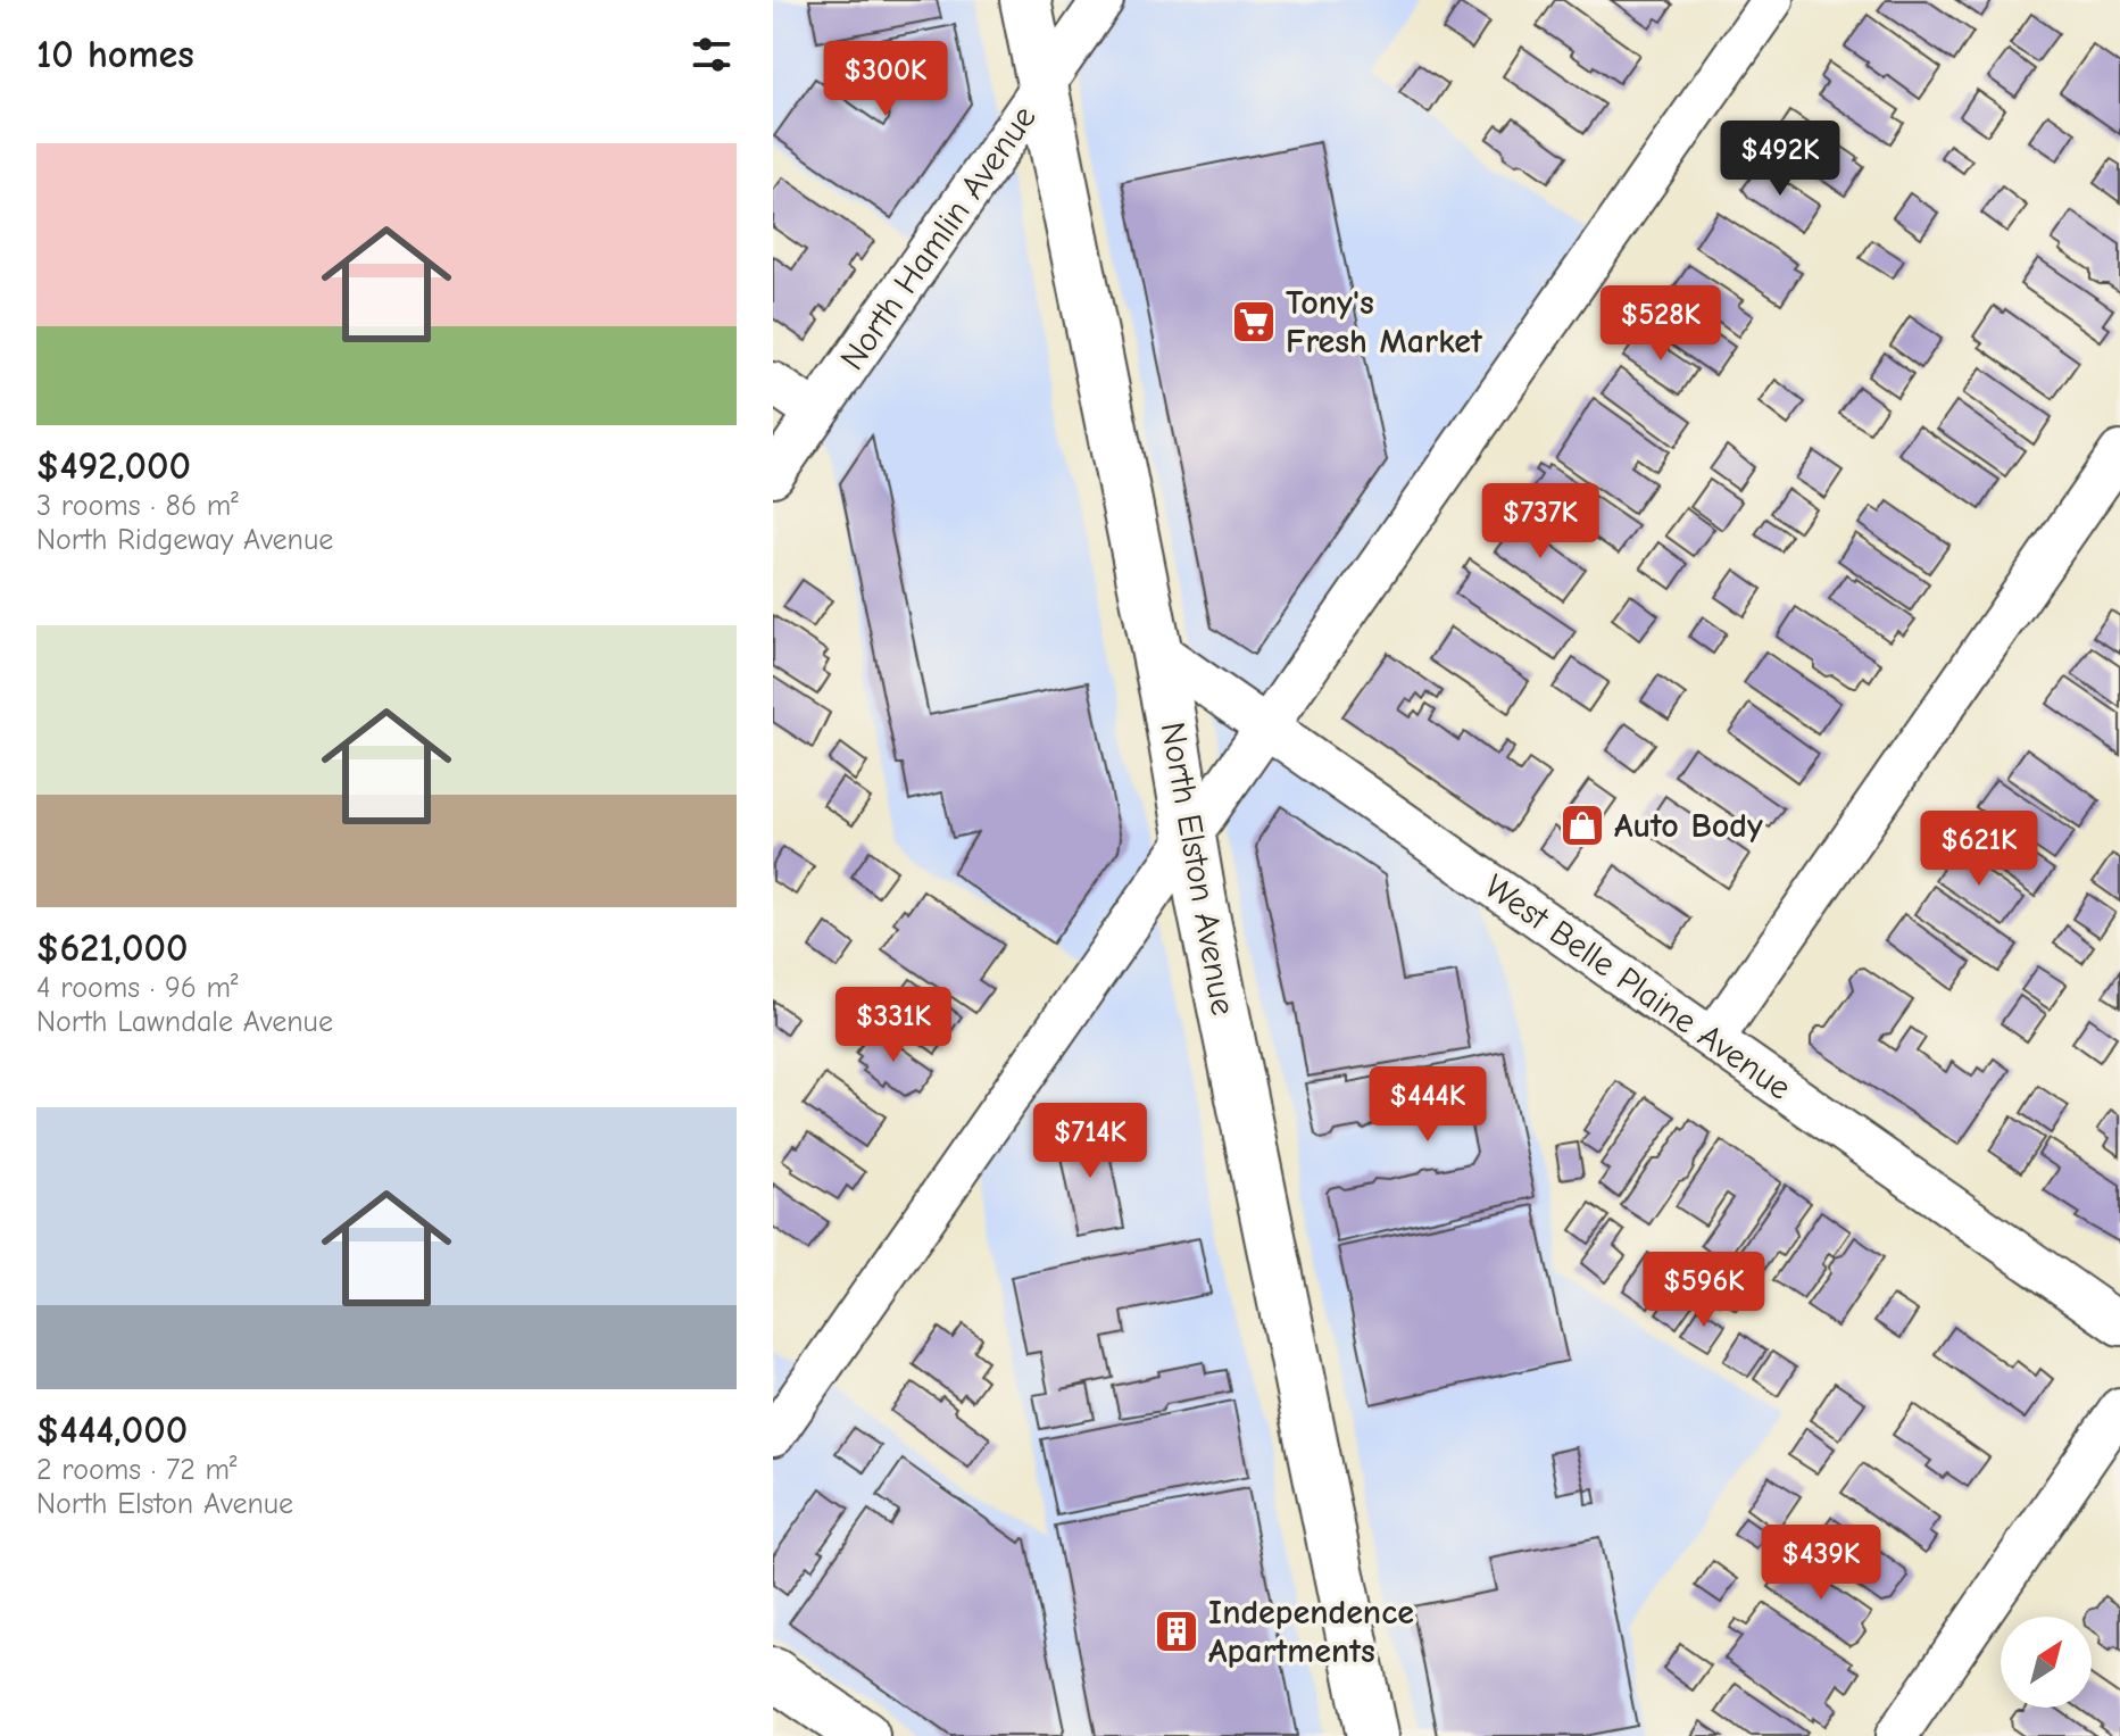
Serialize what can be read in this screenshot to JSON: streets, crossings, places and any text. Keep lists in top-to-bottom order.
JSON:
{
  "streets": {
    "main road": ["North Elston Avenue"],
    "street": ["North Hamlin Avenue", "West Belle Plaine Avenue"]
  },
  "crossings": [
    ["North Hamlin Avenue", "North Elston Avenue"],
    ["North Elston Avenue", "West Belle Plaine Avenue"]
  ],
  "places": {
    "supermarket": ["Tony's Fresh Market"],
    "shop": ["Auto Body"],
    "building": ["Independence Apartments"]
  },
  "north": "top right",
  "page": {
    "heading": "10 homes",
    "price": [
      "$300K",
      "$492K",
      "$528K",
      "$737K",
      "$621K",
      "$331K",
      "$444K",
      "$714K",
      "$596K",
      "$439K"
    ],
    "list": [
      {
        "name": "$492,000",
        "note": "3 rooms · 86 m² · North Ridgeway Avenue"
      },
      {
        "name": "$621,000",
        "note": "4 rooms · 96 m² · North Lawndale Avenue"
      },
      {
        "name": "$444,000",
        "note": "2 rooms · 72 m² · North Elston Avenue"
      }
    ]
  }
}
